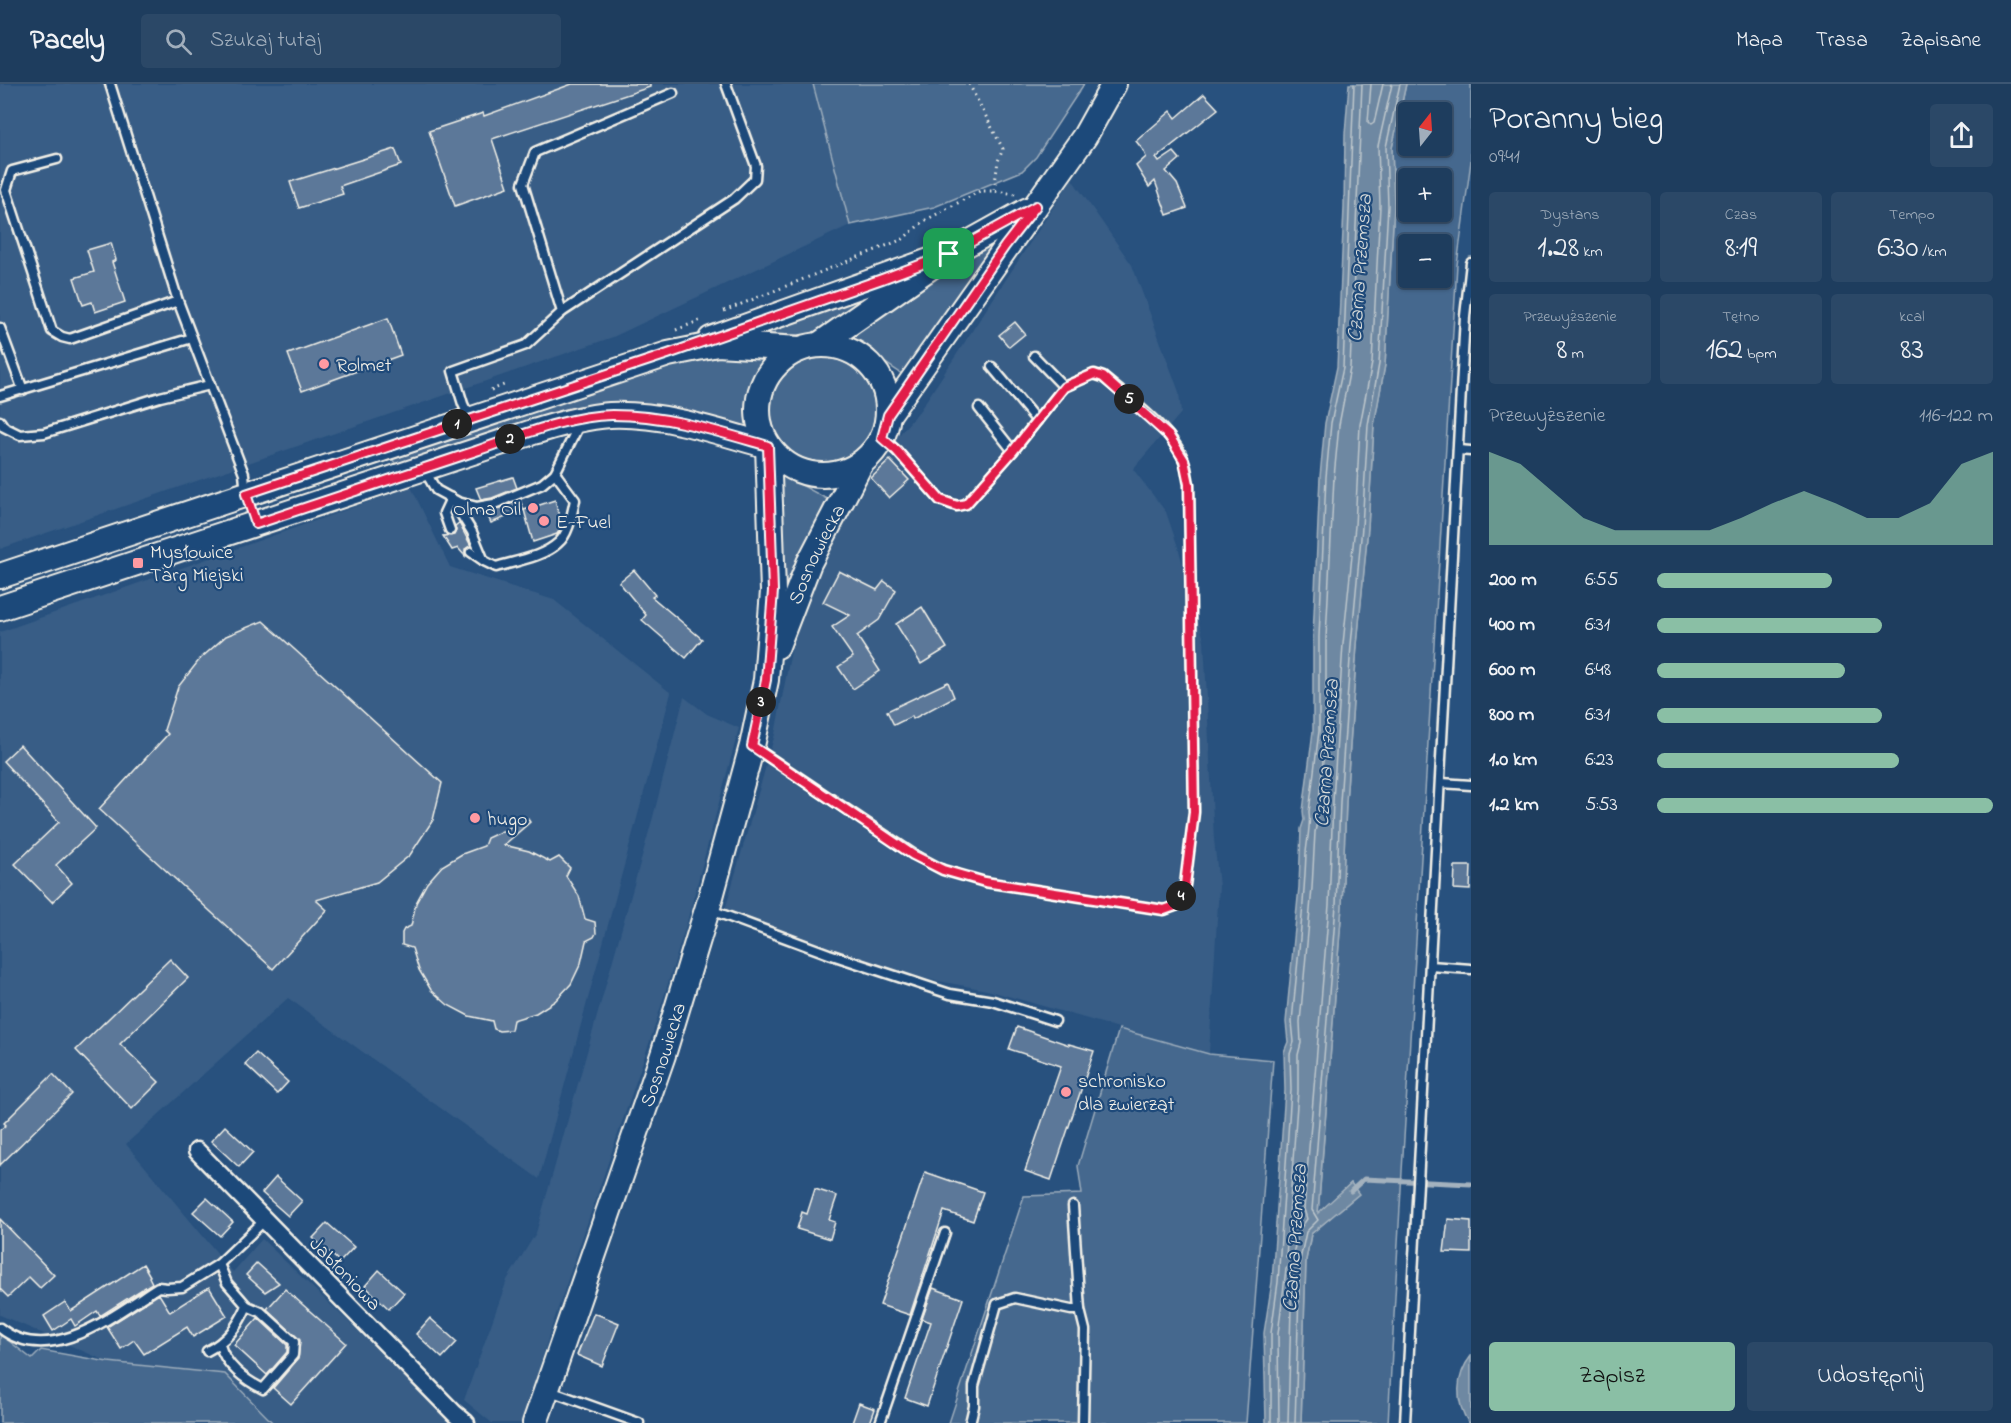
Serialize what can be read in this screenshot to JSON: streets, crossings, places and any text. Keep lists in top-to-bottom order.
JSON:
{
  "streets": {
    "street": ["Sosnowiecka", "Jabłoniowa"]
  },
  "water": ["Czarna Przemsza"],
  "places": {
    "other": [
      "Rolmet",
      "Olma Oil",
      "E-Fuel",
      "hugo",
      "schronisko dla zwierząt"
    ],
    "transit": ["Mysłowice Targ Miejski"]
  },
  "north": "top",
  "page": {
    "header": "Pacely",
    "search": "Szukaj tutaj",
    "nav": ["Mapa", "Trasa", "Zapisane"],
    "heading": ["Poranny bieg", "09:41"],
    "map_buttons": ["+", "−"],
    "stats": [
      ["Dystans", "1.28 km"],
      ["Czas", "8:19"],
      ["Tempo", "6:30 /km"],
      ["Przewyższenie", "8 m"],
      ["Tętno", "162 bpm"],
      ["kcal", "83"]
    ],
    "pins": [
      "5",
      "1",
      "2",
      "3",
      "4"
    ],
    "chart": ["Przewyższenie", "116–122 m"],
    "list": [
      {
        "name": "200 m",
        "note": "6:55"
      },
      {
        "name": "400 m",
        "note": "6:31"
      },
      {
        "name": "600 m",
        "note": "6:48"
      },
      {
        "name": "800 m",
        "note": "6:31"
      },
      {
        "name": "1.0 km",
        "note": "6:23"
      },
      {
        "name": "1.2 km",
        "note": "5:53"
      }
    ],
    "buttons": ["Zapisz", "Udostępnij"]
  }
}
